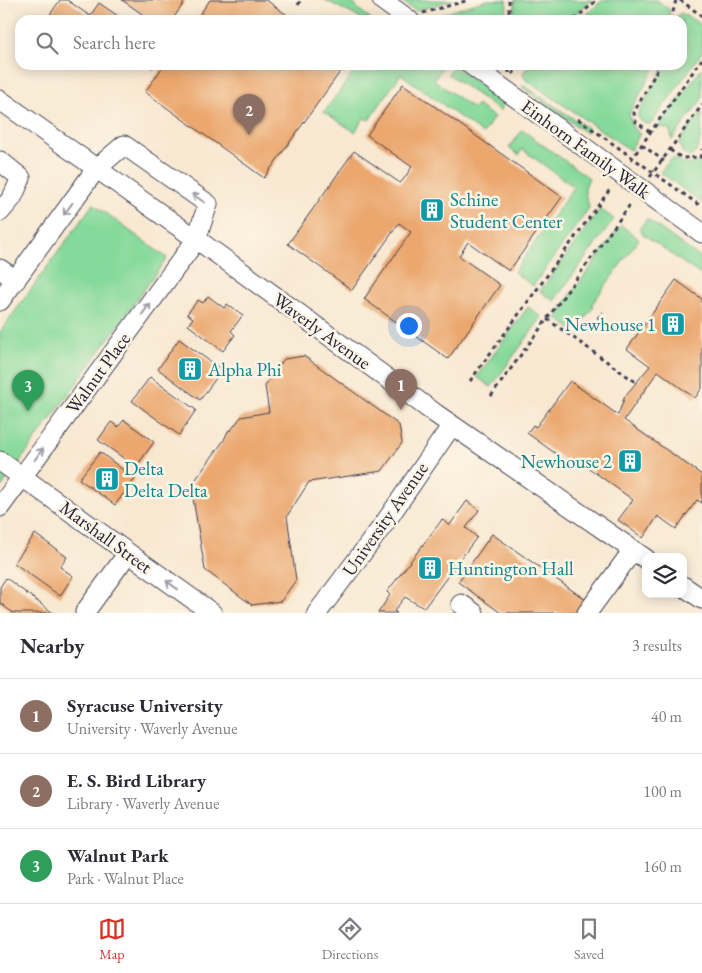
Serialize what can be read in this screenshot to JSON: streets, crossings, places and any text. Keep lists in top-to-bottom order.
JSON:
{
  "streets": {
    "street": [
      "Einhorn Family Walk",
      "Waverly Avenue",
      "Walnut Place",
      "University Avenue",
      "Marshall Street"
    ]
  },
  "crossings": [
    ["Waverly Avenue", "Walnut Place"],
    ["Waverly Avenue", "University Avenue"],
    ["Walnut Place", "Marshall Street"]
  ],
  "one_way": ["Marshall Street"],
  "places": {
    "building": [
      "Schine Student Center",
      "Newhouse 1",
      "Alpha Phi",
      "Newhouse 2",
      "Delta Delta Delta",
      "Huntington Hall"
    ]
  },
  "page": {
    "search": "Search here",
    "pins": ["2", "1", "3"],
    "heading": ["Nearby", "3 results"],
    "list": [
      {
        "mark": "1",
        "name": "Syracuse University",
        "note": "University · Waverly Avenue",
        "value": "40 m"
      },
      {
        "mark": "2",
        "name": "E. S. Bird Library",
        "note": "Library · Waverly Avenue",
        "value": "100 m"
      },
      {
        "mark": "3",
        "name": "Walnut Park",
        "note": "Park · Walnut Place",
        "value": "160 m"
      }
    ],
    "nav": ["Map", "Directions", "Saved"]
  }
}
